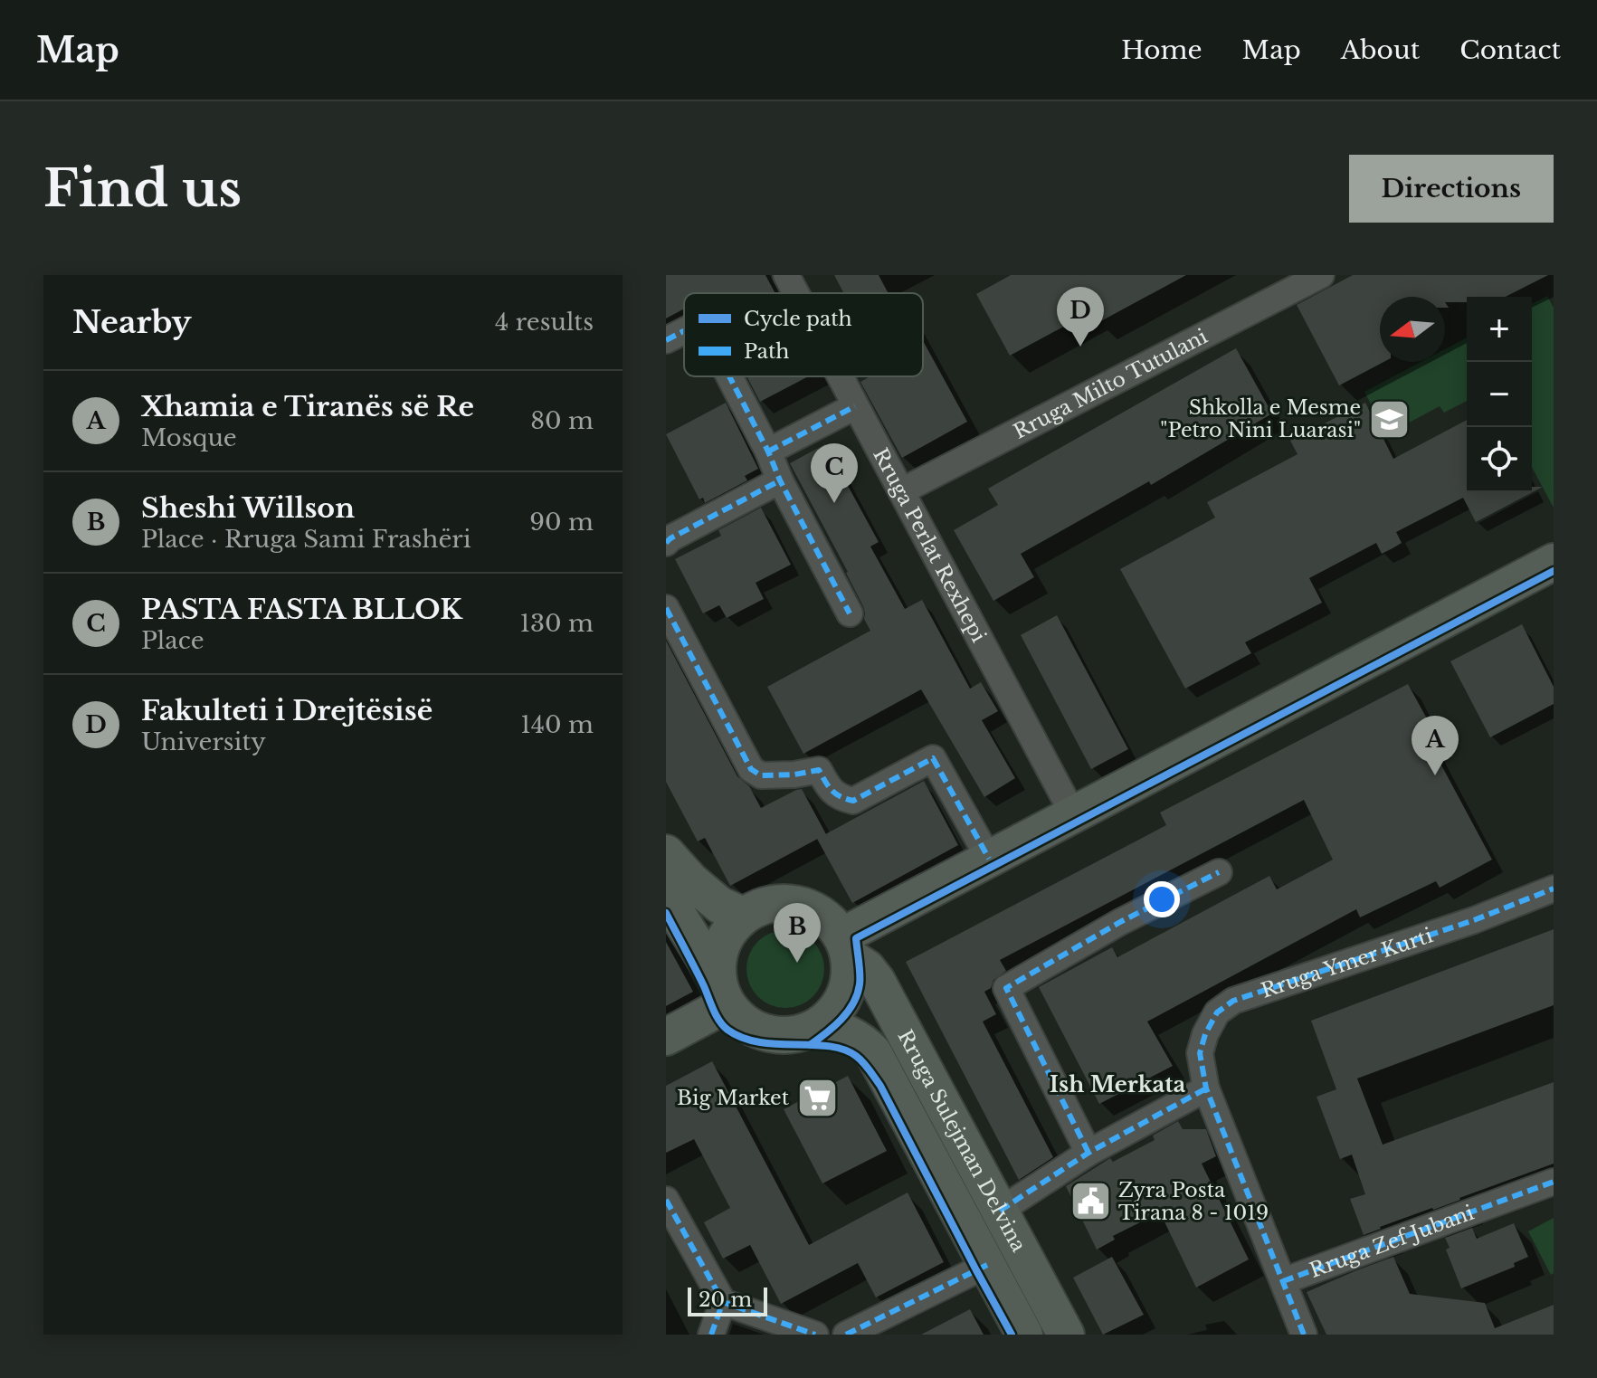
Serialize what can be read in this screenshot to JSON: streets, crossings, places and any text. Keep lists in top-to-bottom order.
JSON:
{
  "streets": {
    "main road": ["Rruga Sulejman Delvina"],
    "street": [
      "Rruga Milto Tutulani",
      "Rruga Perlat Rexhepi",
      "Rruga Ymer Kurti",
      "Rruga Zef Jubani"
    ]
  },
  "crossings": [
    ["Rruga Milto Tutulani", "Rruga Perlat Rexhepi"],
    ["Rruga Ymer Kurti", "Rruga Zef Jubani"]
  ],
  "districts": ["Ish Merkata"],
  "places": {
    "school or university": ["Shkolla e Mesme \"Petro Nini Luarasi\""],
    "supermarket": ["Big Market"],
    "public building": ["Zyra Posta Tirana 8 - 1019"]
  },
  "legend": ["Cycle path", "Path"],
  "scale_bar": "20 m",
  "north": "left",
  "page": {
    "header": "Map",
    "nav": [
      "Home",
      "Map",
      "About",
      "Contact"
    ],
    "buttons": "Directions",
    "title": "Find us",
    "heading": ["Nearby", "4 results"],
    "pins": [
      "D",
      "C",
      "A",
      "B"
    ],
    "map_buttons": ["+", "−"],
    "list": [
      {
        "mark": "A",
        "name": "Xhamia e Tiranës së Re",
        "note": "Mosque",
        "value": "80 m"
      },
      {
        "mark": "B",
        "name": "Sheshi Willson",
        "note": "Place · Rruga Sami Frashëri",
        "value": "90 m"
      },
      {
        "mark": "C",
        "name": "PASTA FASTA BLLOK",
        "note": "Place",
        "value": "130 m"
      },
      {
        "mark": "D",
        "name": "Fakulteti i Drejtësisë",
        "note": "University",
        "value": "140 m"
      }
    ],
    "scale": "20 m"
  }
}
